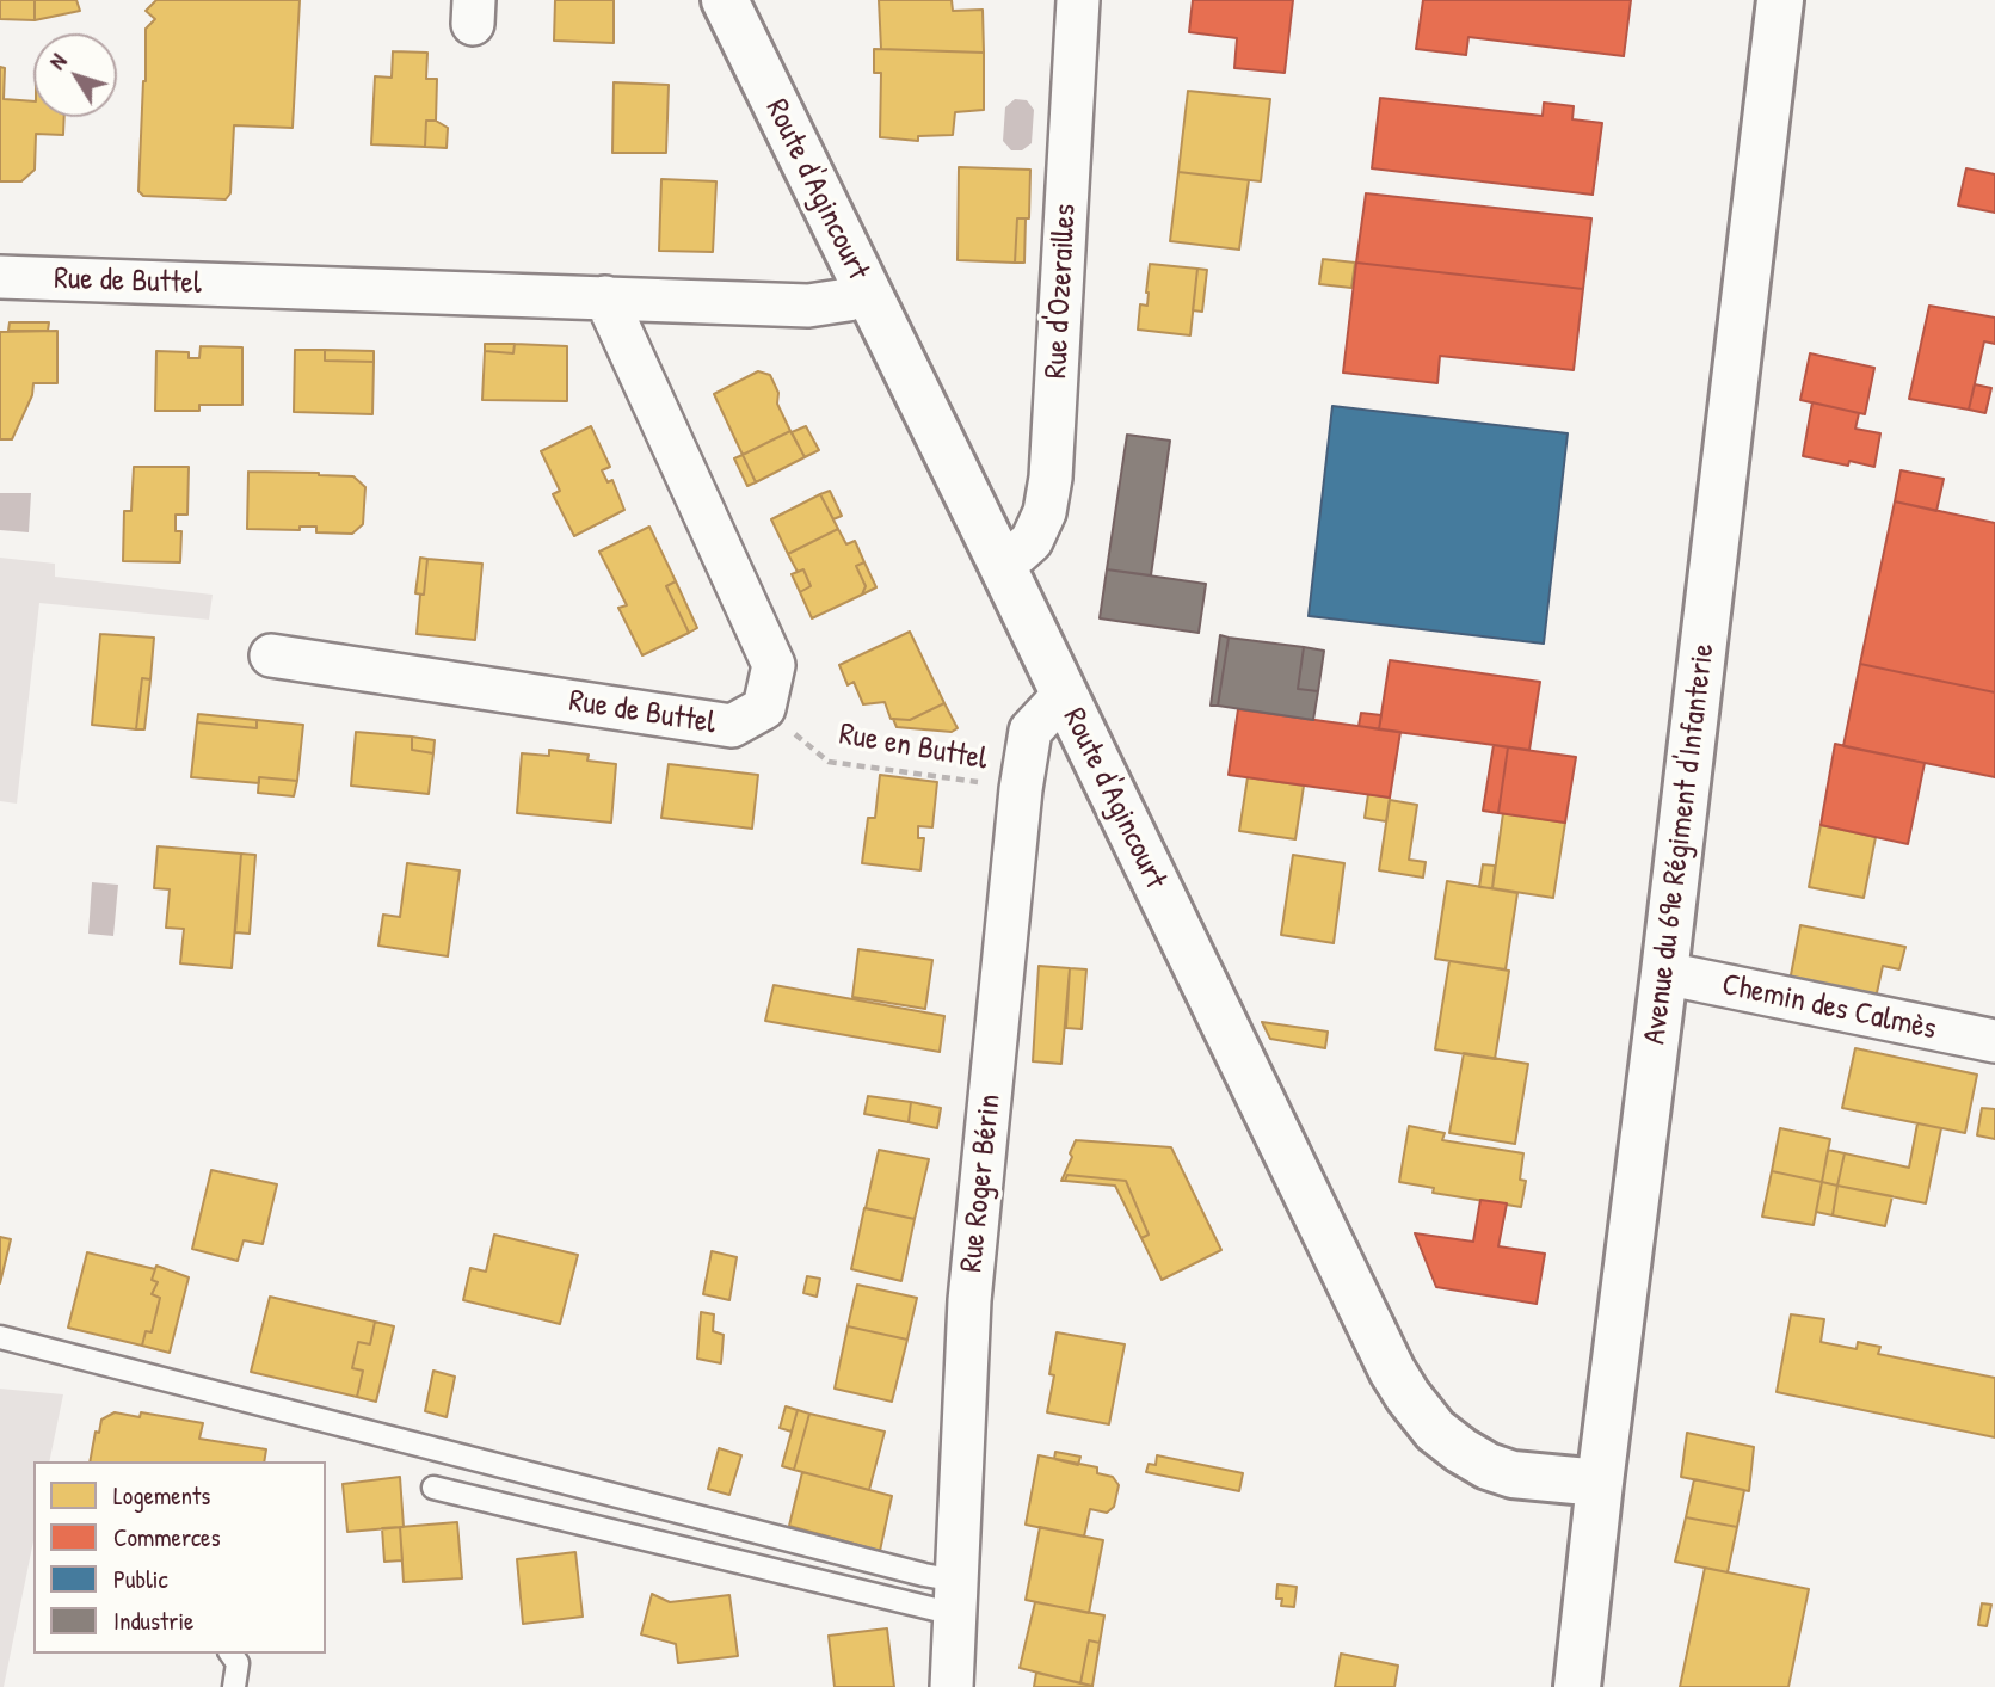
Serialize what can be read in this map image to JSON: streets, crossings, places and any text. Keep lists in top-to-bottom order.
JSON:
{
  "streets": {
    "street": [
      "Route d'Agincourt",
      "Rue de Buttel",
      "Rue d'Ozerailles",
      "Avenue du 69e Régiment d'Infanterie",
      "Chemin des Calmès",
      "Rue Roger Bérin"
    ],
    "path": ["Rue en Buttel"]
  },
  "crossings": [
    ["Route d'Agincourt", "Rue de Buttel"],
    ["Route d'Agincourt", "Rue d'Ozerailles"],
    ["Route d'Agincourt", "Avenue du 69e Régiment d'Infanterie"],
    ["Route d'Agincourt", "Rue Roger Bérin"],
    ["Rue de Buttel", "Rue en Buttel"],
    ["Rue en Buttel", "Rue Roger Bérin"],
    ["Avenue du 69e Régiment d'Infanterie", "Chemin des Calmès"]
  ],
  "legend": [
    "Logements",
    "Commerces",
    "Public",
    "Industrie"
  ],
  "north": "top left"
}
